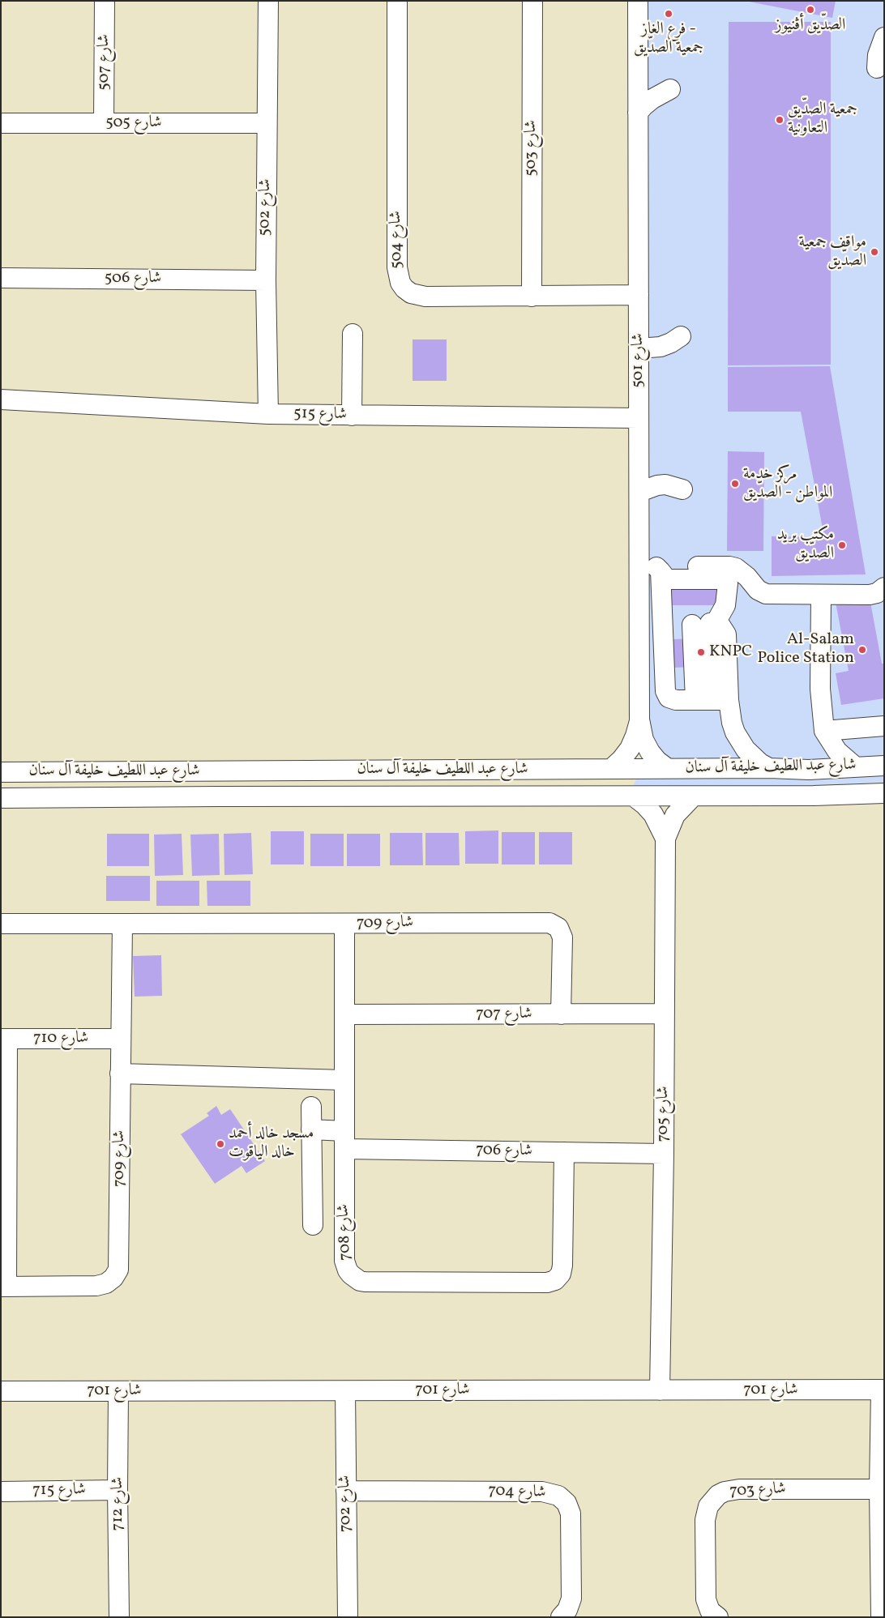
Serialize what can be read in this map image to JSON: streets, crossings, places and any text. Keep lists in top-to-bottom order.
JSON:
{
  "streets": {
    "street": [
      "شارع 507",
      "شارع 505",
      "شارع 503",
      "شارع 502",
      "شارع 504",
      "شارع 506",
      "شارع 501",
      "شارع 515",
      "شارع عبد اللطيف خليفة آل سنان",
      "شارع 709",
      "شارع 707",
      "شارع 710",
      "شارع 705",
      "شارع 706",
      "شارع 708",
      "شارع 701",
      "شارع 715",
      "شارع 703",
      "شارع 704",
      "شارع 712",
      "شارع 702"
    ]
  },
  "crossings": [
    ["شارع 507", "شارع 505"],
    ["شارع 505", "شارع 502"],
    ["شارع 503", "شارع 504"],
    ["شارع 502", "شارع 506"],
    ["شارع 502", "شارع 515"],
    ["شارع 504", "شارع 501"],
    ["شارع 501", "شارع 515"],
    ["شارع 501", "شارع عبد اللطيف خليفة آل سنان"],
    ["شارع عبد اللطيف خليفة آل سنان", "شارع 705"],
    ["شارع 709", "شارع 707"],
    ["شارع 709", "شارع 710"],
    ["شارع 709", "شارع 708"],
    ["شارع 707", "شارع 705"],
    ["شارع 707", "شارع 708"],
    ["شارع 705", "شارع 706"],
    ["شارع 705", "شارع 701"],
    ["شارع 706", "شارع 708"],
    ["شارع 701", "شارع 712"],
    ["شارع 701", "شارع 702"],
    ["شارع 715", "شارع 712"],
    ["شارع 704", "شارع 702"]
  ],
  "places": [
    "الصدّيق أڤنيوز",
    "فرع الغاز - جمعية الصدّيق",
    "جمعية الصدّيق التعاونية",
    "مواقف جمعية الصدّيق",
    "مركز خدمة المواطن - الصدّيق",
    "مكتب بريد الصدّيق",
    "Al-Salam Police Station",
    "KNPC",
    "مسجد خالد أحمد خالد الياقوت"
  ]
}
